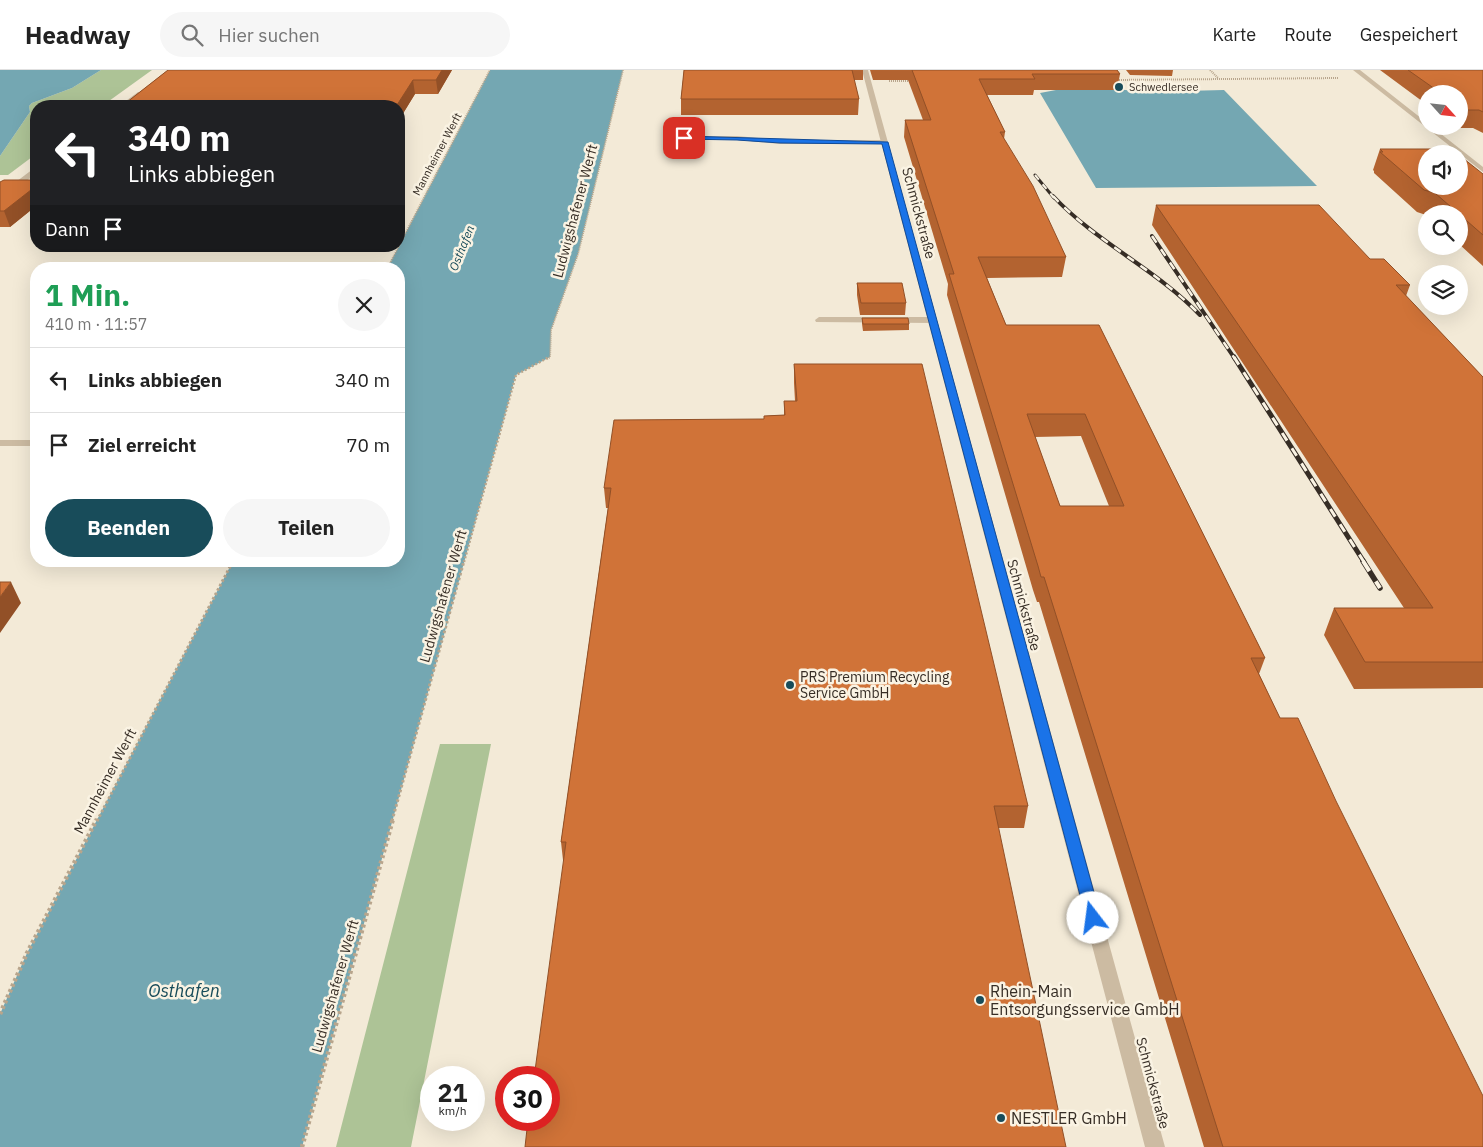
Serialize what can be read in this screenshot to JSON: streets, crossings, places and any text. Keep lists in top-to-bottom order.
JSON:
{
  "streets": {
    "street": ["Schmickstraße"],
    "path": ["Mannheimer Werft", "Ludwigshafener Werft"]
  },
  "water": ["Osthafen"],
  "places": [
    "Schwedlersee",
    "PRS Premium Recycling Service GmbH",
    "Rhein-Main Entsorgungsservice GmbH",
    "NESTLER GmbH"
  ],
  "north": "bottom right",
  "page": {
    "header": "Headway",
    "search": "Hier suchen",
    "nav": ["Karte", "Route", "Gespeichert"],
    "turn": ["340 m", "Links abbiegen"],
    "then": "Dann",
    "heading": ["1 Min.", "410 m · 11:57"],
    "list": [
      {
        "name": "Links abbiegen",
        "value": "340 m"
      },
      {
        "name": "Ziel erreicht",
        "value": "70 m"
      }
    ],
    "buttons": ["Beenden", "Teilen"],
    "speed": "21 km/h",
    "limit": "30"
  }
}
